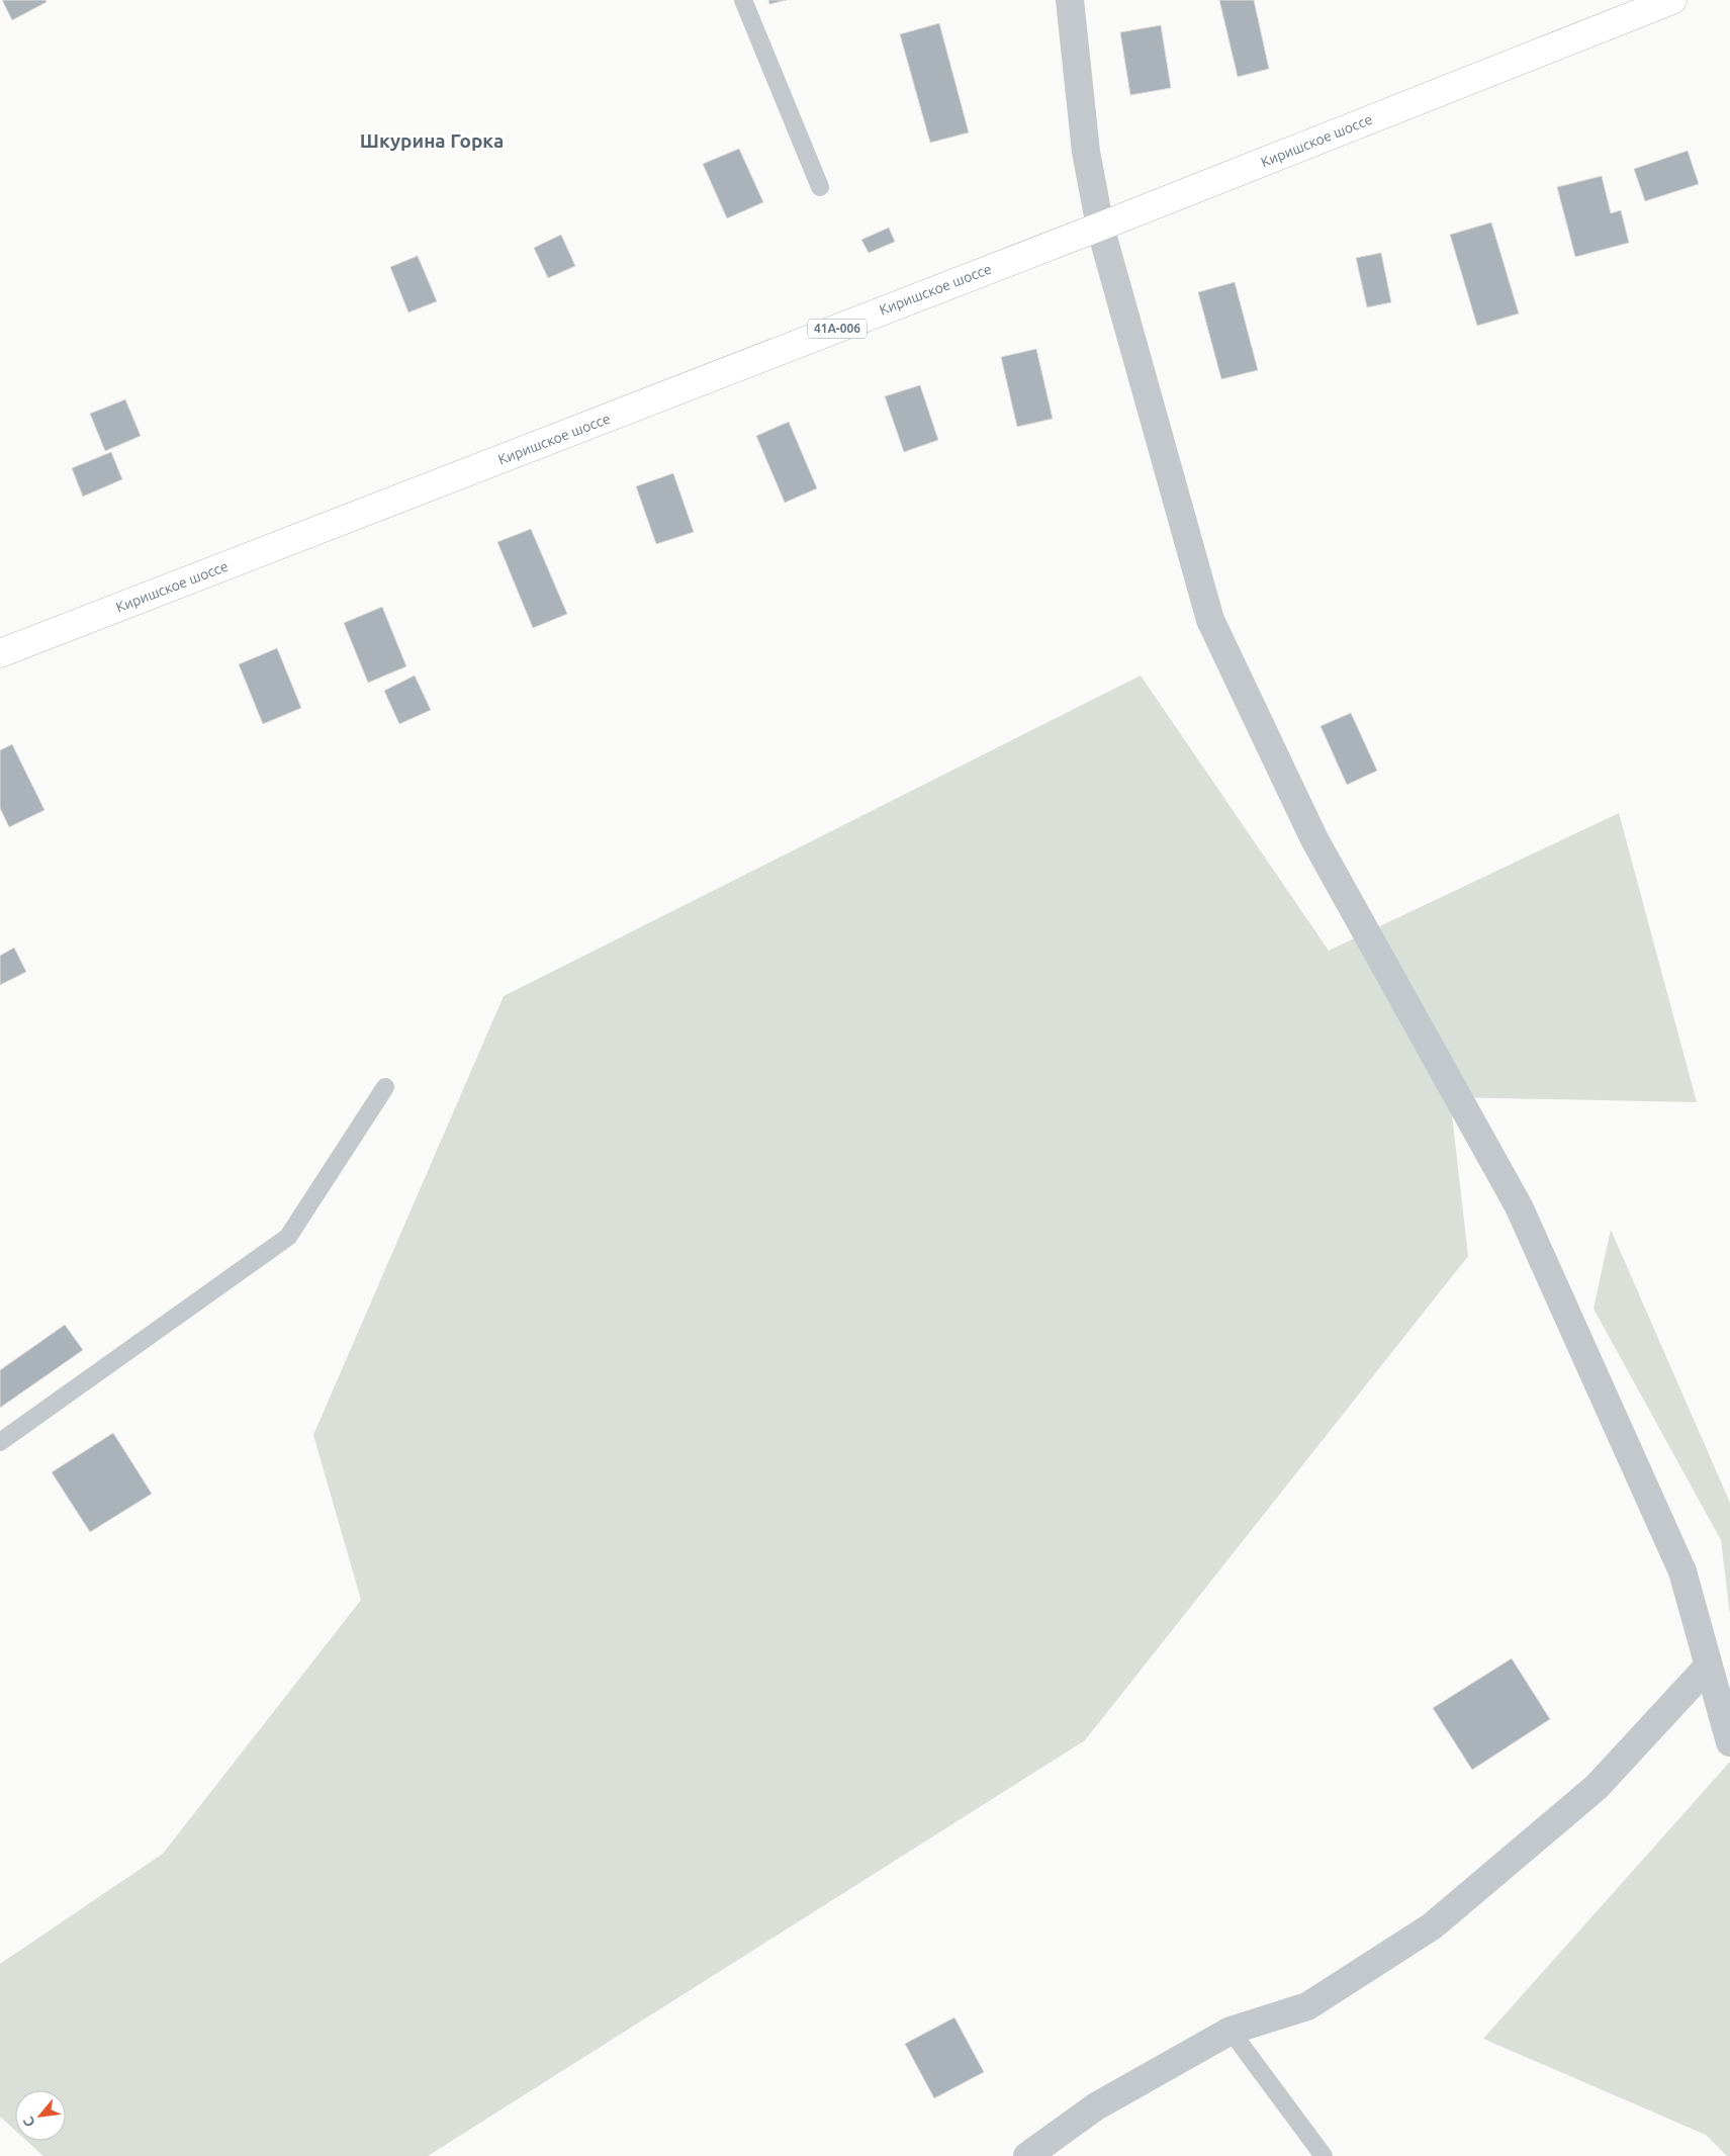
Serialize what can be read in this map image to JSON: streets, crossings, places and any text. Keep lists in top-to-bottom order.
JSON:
{
  "streets": {
    "main road": ["Киришское шоссе", "41А-006"]
  },
  "districts": ["Шкурина Горка"],
  "north": "bottom left"
}
